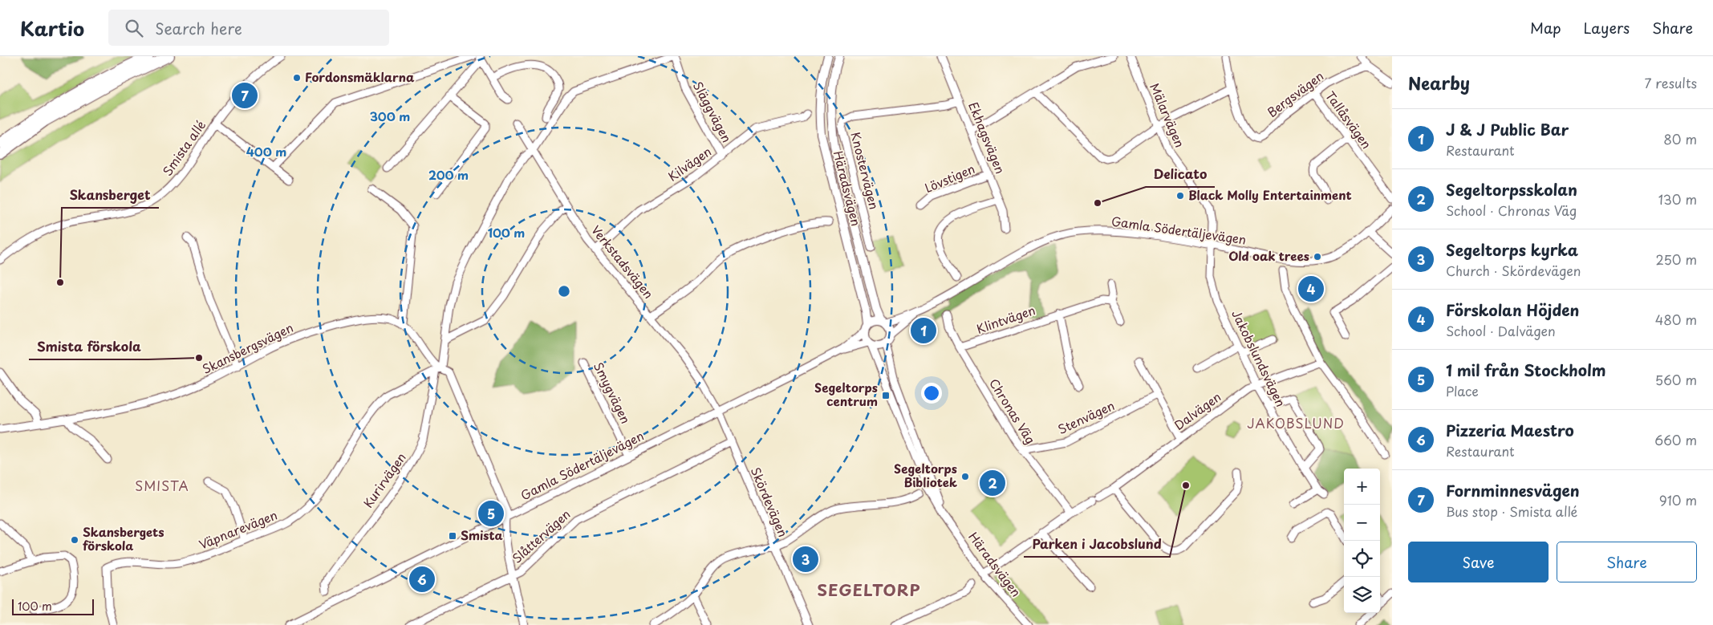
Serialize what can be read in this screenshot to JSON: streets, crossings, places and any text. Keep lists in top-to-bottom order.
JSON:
{
  "streets": {
    "main road": ["Häradsvägen"],
    "street": [
      "Bergsvägen",
      "Släggvägen",
      "Mälarvägen",
      "Tallåsvägen",
      "Ekhagsvägen",
      "Smista allé",
      "Kilvägen",
      "Knostervägen",
      "Lövstigen",
      "Gamla Södertäljevägen",
      "Verkstadsvägen",
      "Klintvägen",
      "Skansbergsvägen",
      "Jakobslundsvägen",
      "Smygvägen",
      "Chronas Väg",
      "Dalvägen",
      "Stenvägen",
      "Kurirvägen",
      "Skördevägen",
      "Väpnarevägen",
      "Slåttervägen"
    ]
  },
  "crossings": [
    ["Bergsvägen", "Tallåsvägen"],
    ["Släggvägen", "Kilvägen"],
    ["Släggvägen", "Kurirvägen"],
    ["Mälarvägen", "Gamla Södertäljevägen"],
    ["Mälarvägen", "Jakobslundsvägen"],
    ["Ekhagsvägen", "Knostervägen"],
    ["Ekhagsvägen", "Lövstigen"],
    ["Kilvägen", "Verkstadsvägen"],
    ["Häradsvägen", "Gamla Södertäljevägen"],
    ["Gamla Södertäljevägen", "Verkstadsvägen"],
    ["Gamla Södertäljevägen", "Jakobslundsvägen"],
    ["Gamla Södertäljevägen", "Smygvägen"],
    ["Gamla Södertäljevägen", "Skördevägen"],
    ["Verkstadsvägen", "Kurirvägen"],
    ["Verkstadsvägen", "Skördevägen"],
    ["Klintvägen", "Chronas Väg"],
    ["Jakobslundsvägen", "Dalvägen"],
    ["Chronas Väg", "Dalvägen"],
    ["Chronas Väg", "Stenvägen"],
    ["Kurirvägen", "Väpnarevägen"],
    ["Skördevägen", "Slåttervägen"]
  ],
  "districts": ["JAKOBSLUND", "SMISTA", "SEGELTORP"],
  "places": {
    "other": [
      "Fordonsmäklarna",
      "Black Molly Entertainment",
      "Delicato",
      "Old oak trees",
      "Skansberget",
      "Smista förskola",
      "Segeltorps Bibliotek",
      "Parken i Jacobslund",
      "Skansbergets förskola"
    ],
    "transit": ["Segeltorps centrum", "Smista"]
  },
  "scale_bar": "100 m",
  "page": {
    "header": "Kartio",
    "search": "Search here",
    "nav": ["Map", "Layers", "Share"],
    "heading": ["Nearby", "7 results"],
    "pins": [
      "7",
      "4",
      "1",
      "2",
      "5",
      "3",
      "6"
    ],
    "list": [
      {
        "mark": "1",
        "name": "J & J Public Bar",
        "note": "Restaurant",
        "value": "80 m"
      },
      {
        "mark": "2",
        "name": "Segeltorpsskolan",
        "note": "School · Chronas Väg",
        "value": "130 m"
      },
      {
        "mark": "3",
        "name": "Segeltorps kyrka",
        "note": "Church · Skördevägen",
        "value": "250 m"
      },
      {
        "mark": "4",
        "name": "Förskolan Höjden",
        "note": "School · Dalvägen",
        "value": "480 m"
      },
      {
        "mark": "5",
        "name": "1 mil från Stockholm",
        "note": "Place",
        "value": "560 m"
      },
      {
        "mark": "6",
        "name": "Pizzeria Maestro",
        "note": "Restaurant",
        "value": "660 m"
      },
      {
        "mark": "7",
        "name": "Fornminnesvägen",
        "note": "Bus stop · Smista allé",
        "value": "910 m"
      }
    ],
    "map_buttons": ["+", "−"],
    "buttons": ["Save", "Share"],
    "scale": "100 m"
  },
  "rings": [
    "300 m",
    "400 m",
    "200 m",
    "100 m"
  ]
}
